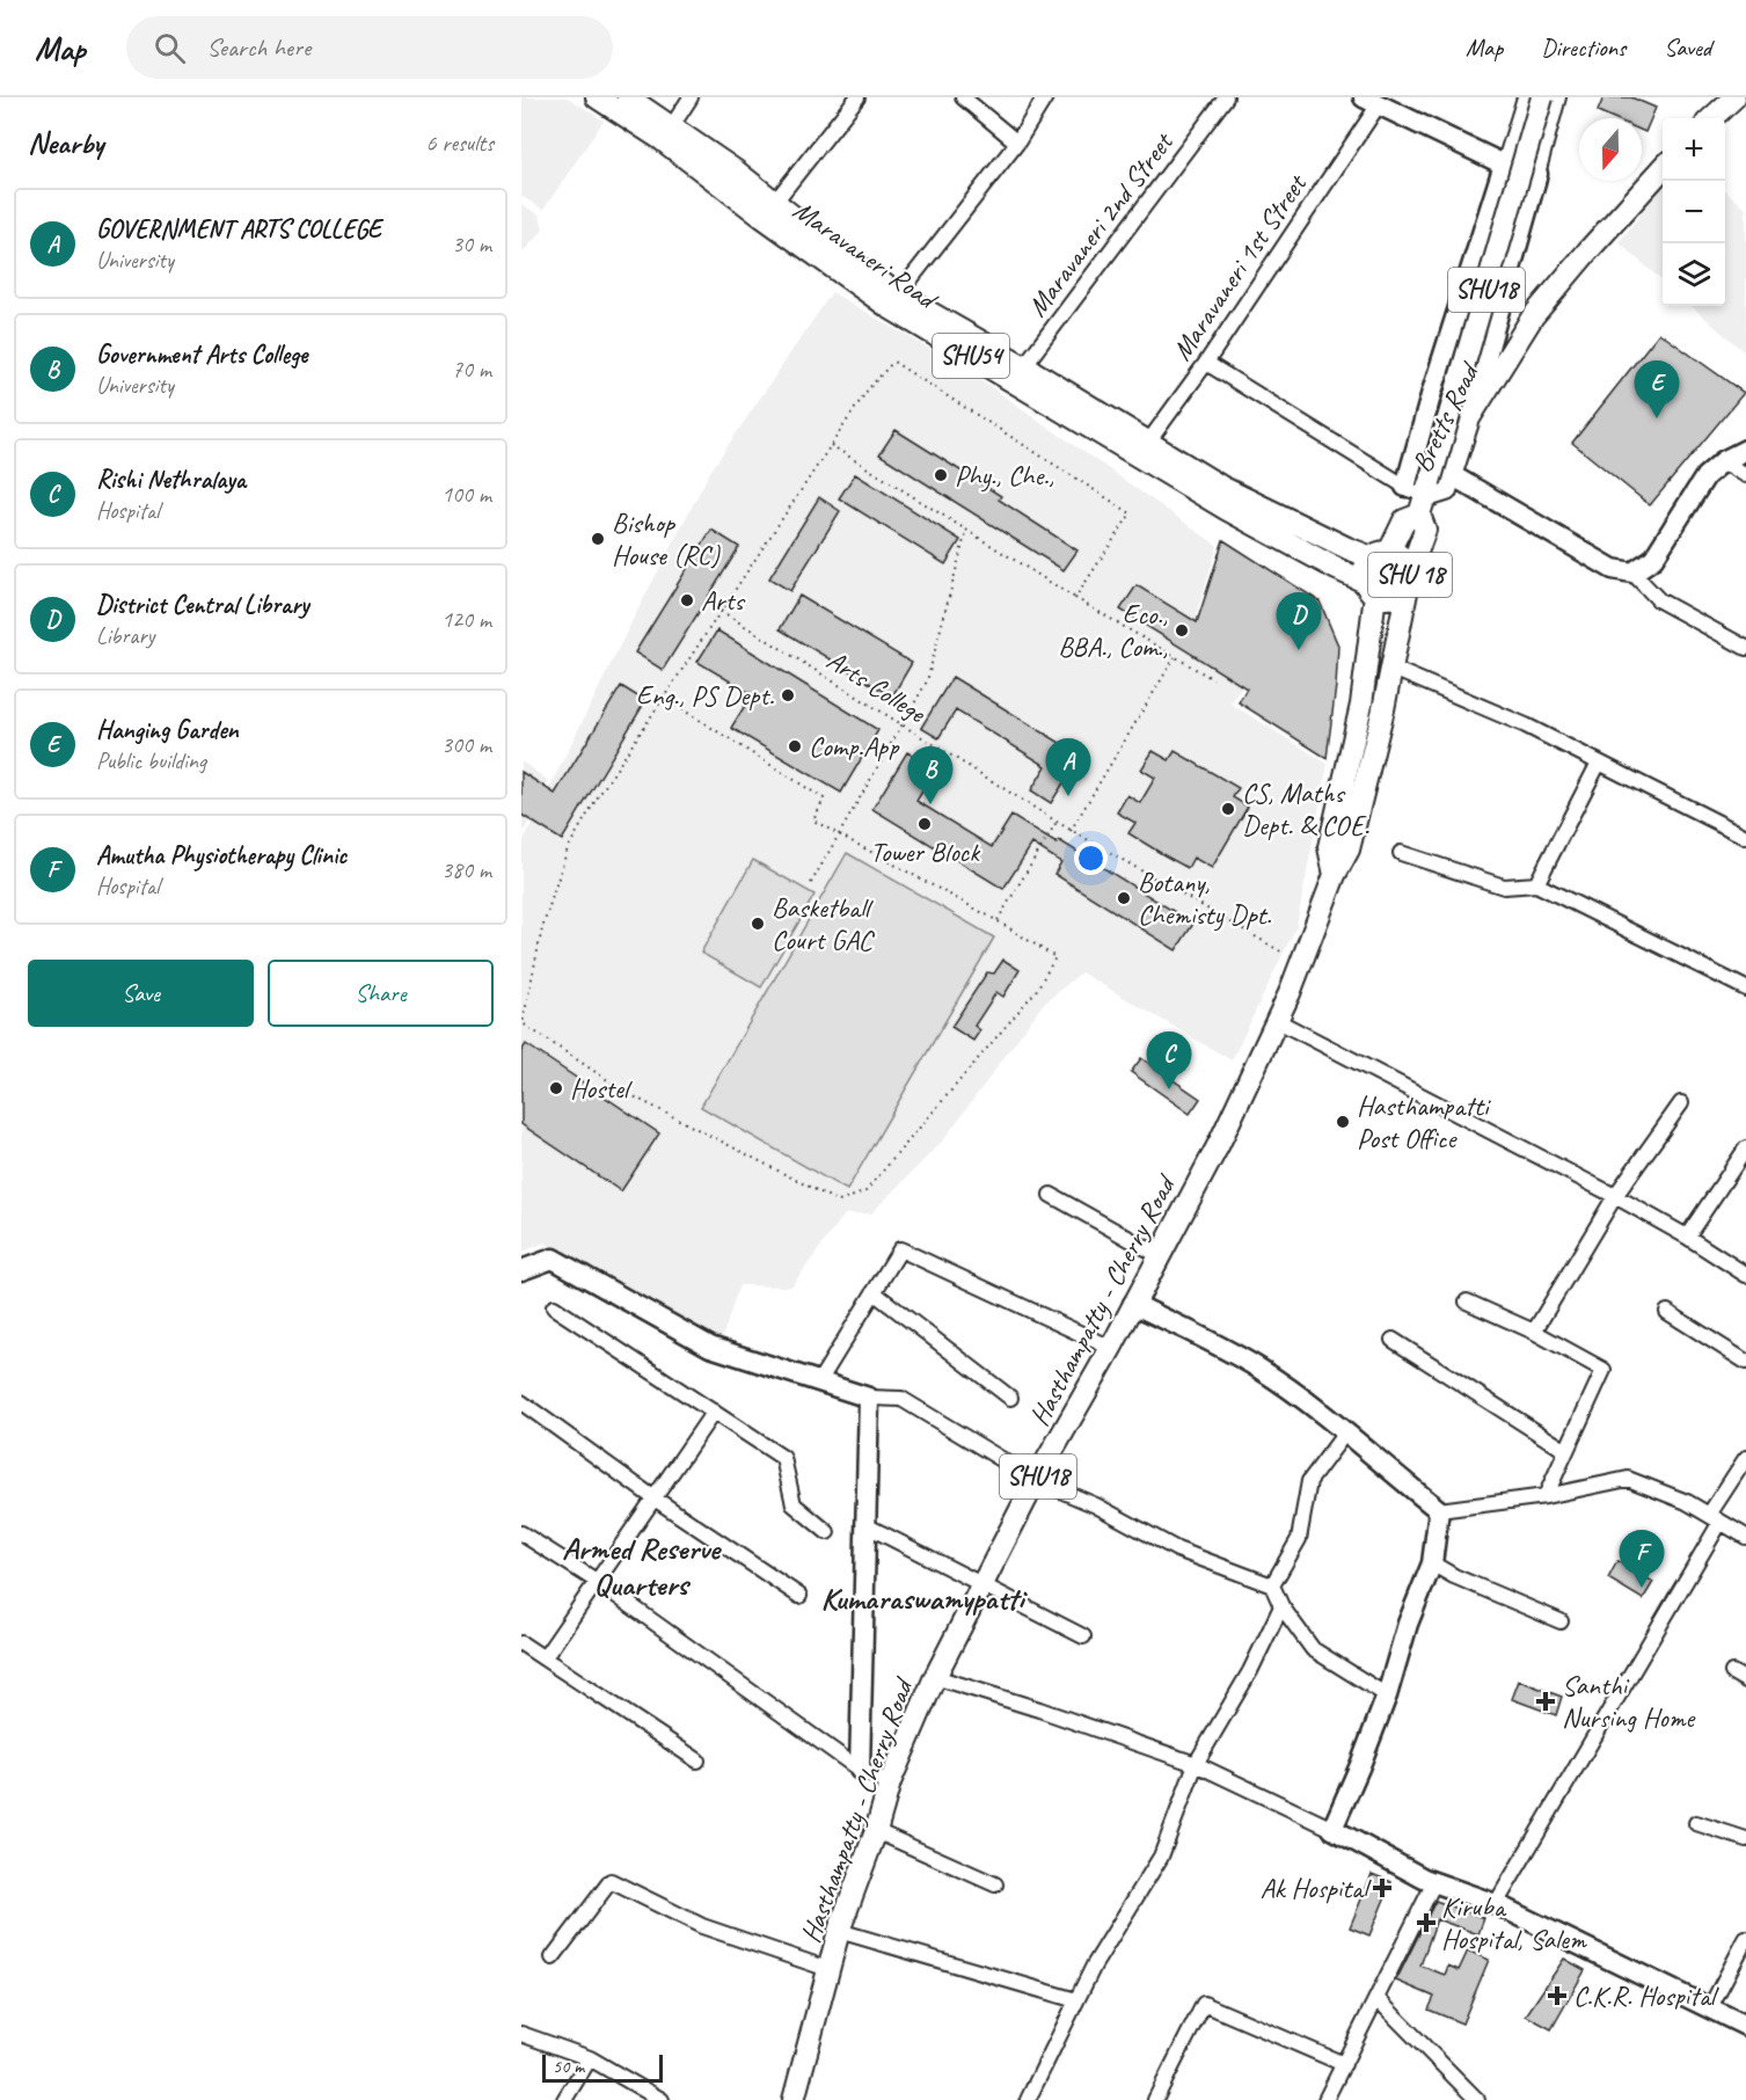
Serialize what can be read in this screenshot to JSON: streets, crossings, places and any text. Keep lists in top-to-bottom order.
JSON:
{
  "streets": {
    "main road": [
      "Maravaneri Road",
      "SHU18",
      "SHU54",
      "Bretts Road",
      "SHU 18",
      "Hasthampatty - Cherry Road"
    ],
    "street": ["Maravaneri 2nd Street", "Maravaneri 1st Street"],
    "path": ["Arts College"]
  },
  "crossings": [
    ["Maravaneri 2nd Street", "Maravaneri Road"],
    ["Maravaneri Road", "Maravaneri 1st Street"],
    ["Maravaneri Road", "SHU18"],
    ["Maravaneri Road", "SHU 18"],
    ["Maravaneri Road", "Hasthampatty - Cherry Road"],
    ["SHU18", "Bretts Road"],
    ["SHU18", "SHU 18"],
    ["SHU18", "Hasthampatty - Cherry Road"],
    ["SHU 18", "Hasthampatty - Cherry Road"],
    ["Arts College", "Hasthampatty - Cherry Road"]
  ],
  "districts": ["Armed Reserve Quarters", "Kumaraswamypatti"],
  "places": {
    "other": [
      "Phy., Che.,",
      "Bishop House (RC)",
      "Arts",
      "Eco., BBA., Com.,",
      "Eng., PS Dept.",
      "Comp.App",
      "CS, Maths Dept. & COE.",
      "Tower Block",
      "Botany, Chemisty Dpt.",
      "Basketball Court GAC",
      "Hostel",
      "Hasthampatti Post Office"
    ],
    "health": [
      "Santhi Nursing Home",
      "Ak Hospital",
      "Kiruba Hospital, Salem",
      "C.K.R. Hospital"
    ]
  },
  "scale_bar": "50 m",
  "north": "bottom",
  "page": {
    "header": "Map",
    "search": "Search here",
    "nav": ["Map", "Directions", "Saved"],
    "heading": ["Nearby", "6 results"],
    "map_buttons": ["+", "−"],
    "list": [
      {
        "mark": "A",
        "name": "GOVERNMENT ARTS COLLEGE",
        "note": "University",
        "value": "30 m"
      },
      {
        "mark": "B",
        "name": "Government Arts College",
        "note": "University",
        "value": "70 m"
      },
      {
        "mark": "C",
        "name": "Rishi Nethralaya",
        "note": "Hospital",
        "value": "100 m"
      },
      {
        "mark": "D",
        "name": "District Central Library",
        "note": "Library",
        "value": "120 m"
      },
      {
        "mark": "E",
        "name": "Hanging Garden",
        "note": "Public building",
        "value": "300 m"
      },
      {
        "mark": "F",
        "name": "Amutha Physiotherapy Clinic",
        "note": "Hospital",
        "value": "380 m"
      }
    ],
    "pins": [
      "E",
      "D",
      "A",
      "B",
      "C",
      "F"
    ],
    "buttons": ["Save", "Share"],
    "scale": "50 m"
  }
}
